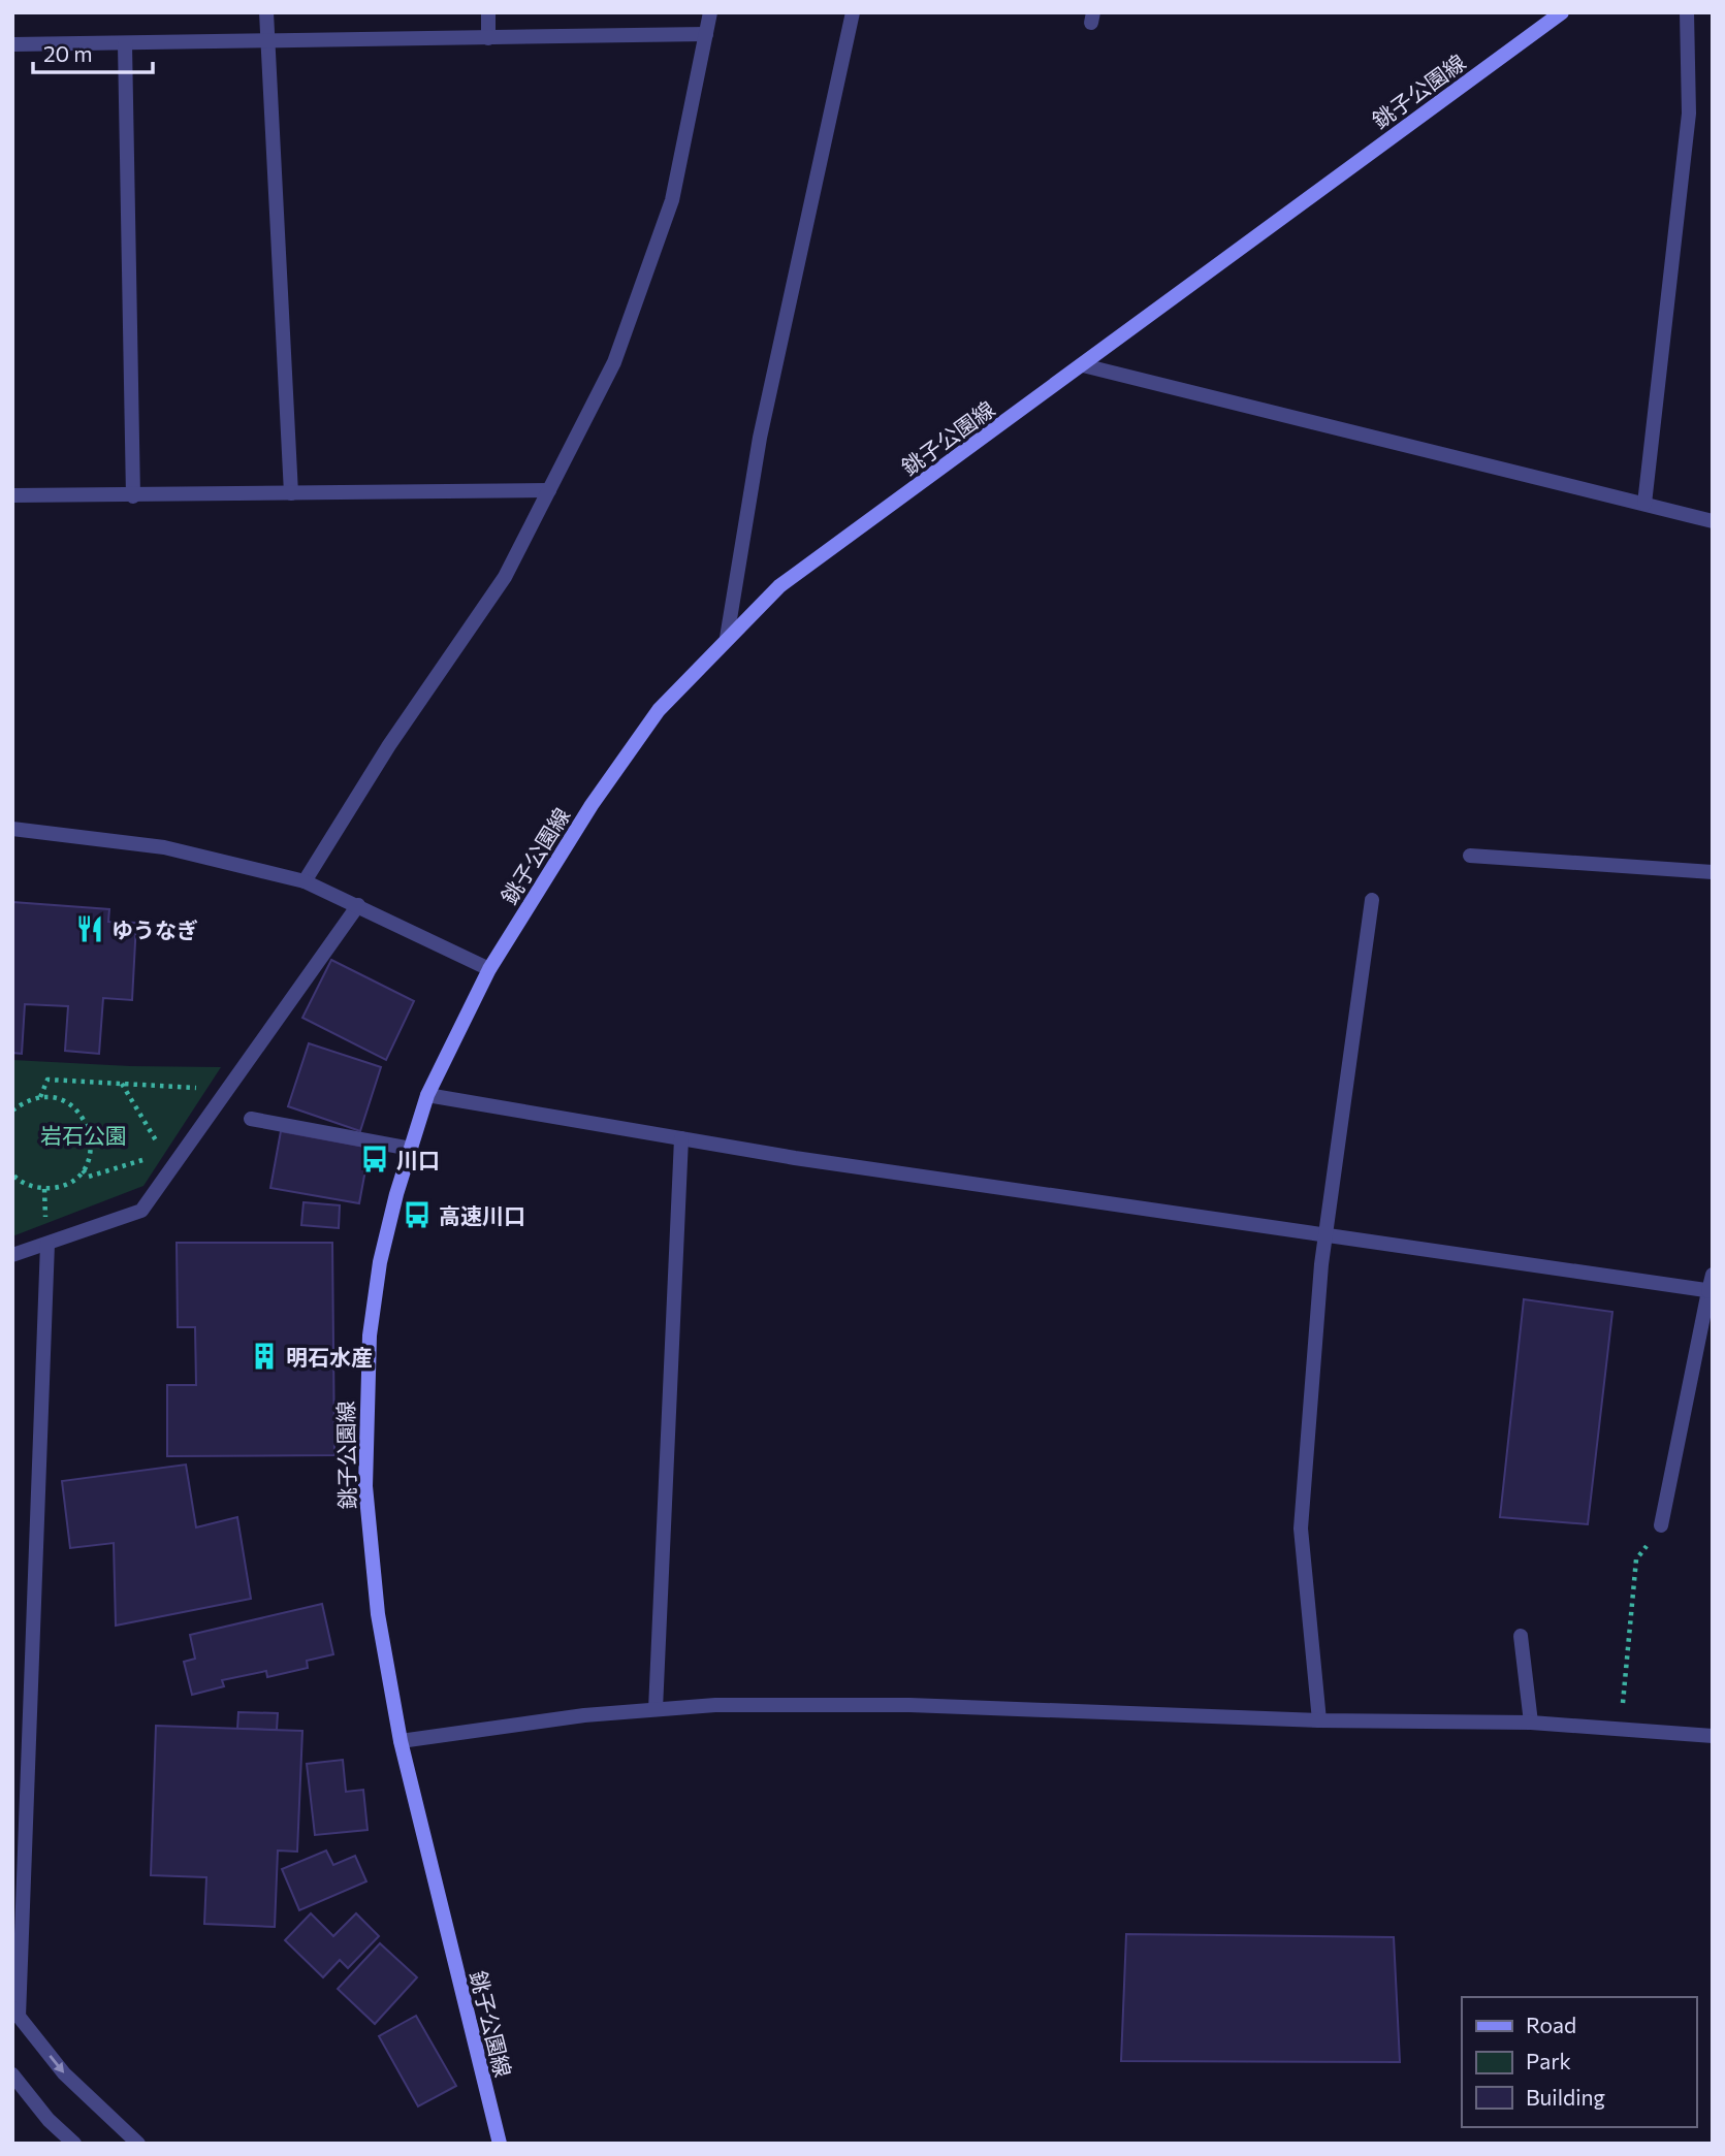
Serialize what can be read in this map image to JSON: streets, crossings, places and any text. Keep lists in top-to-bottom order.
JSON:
{
  "streets": {
    "main road": ["銚子公園線"]
  },
  "parks": ["岩石公園"],
  "places": {
    "restaurant": ["ゆうなぎ"],
    "bus stop": ["川口", "高速川口"],
    "building": ["明石水産"]
  },
  "legend": ["Road", "Park", "Building"],
  "scale_bar": "20 m"
}
